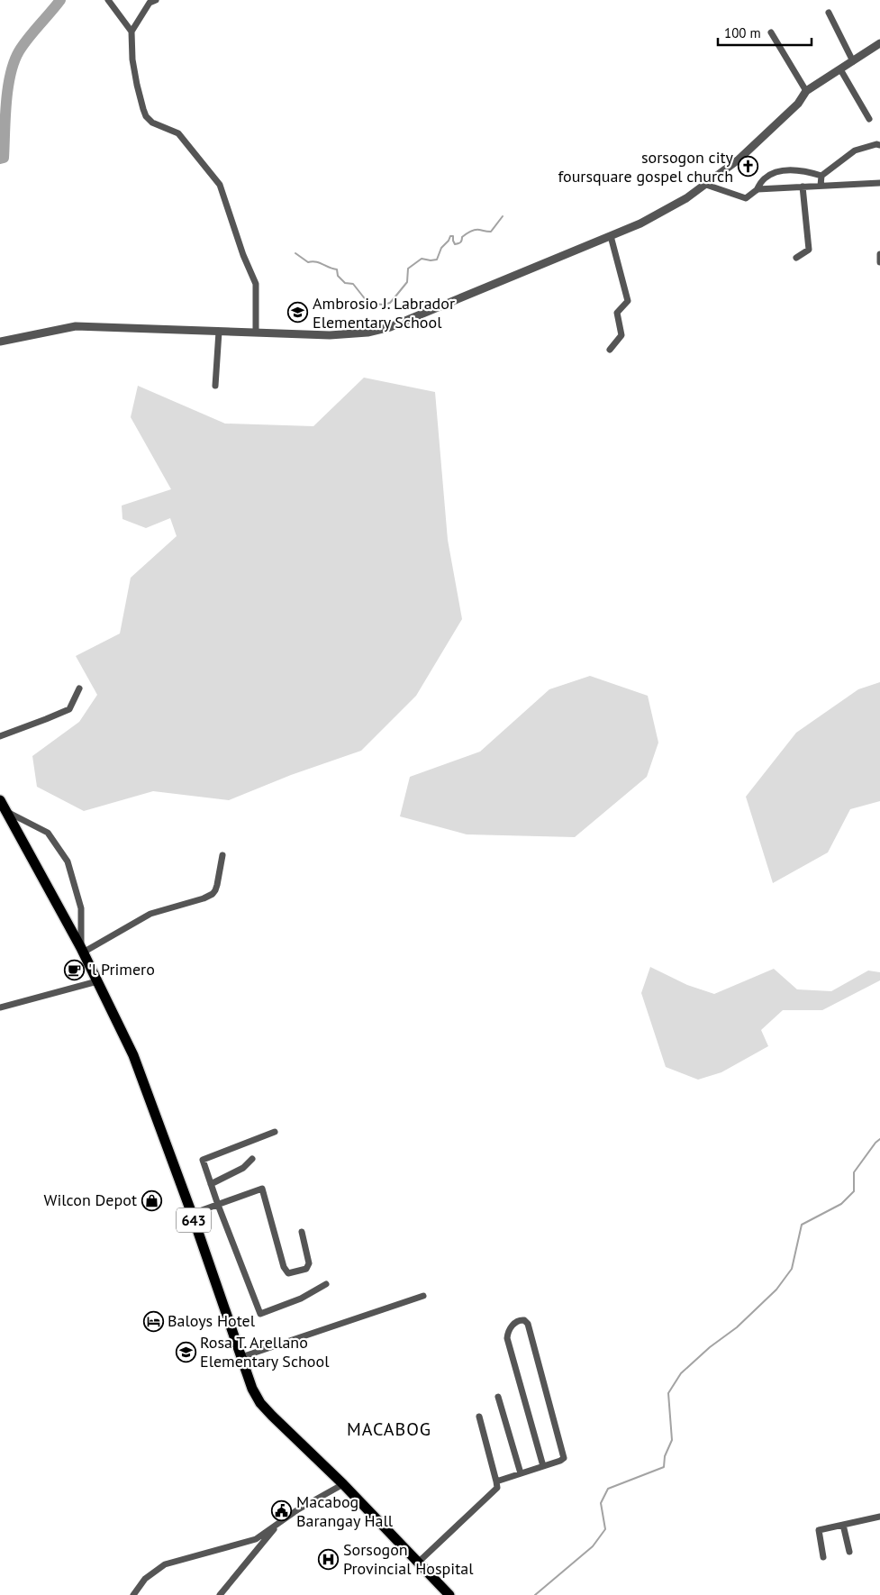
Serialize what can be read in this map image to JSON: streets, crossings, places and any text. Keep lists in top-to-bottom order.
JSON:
{
  "streets": {
    "highway": ["643"]
  },
  "districts": ["MACABOG"],
  "places": {
    "church": ["sorsogon city foursquare gospel church"],
    "school or university": ["Ambrosio J. Labrador Elementary School", "Rosa T. Arellano Elementary School"],
    "cafe": ["'l Primero"],
    "shop": ["Wilcon Depot"],
    "hotel": ["Baloys Hotel"],
    "public building": ["Macabog Barangay Hall"],
    "hospital": ["Sorsogon Provincial Hospital"]
  },
  "scale_bar": "100 m"
}
